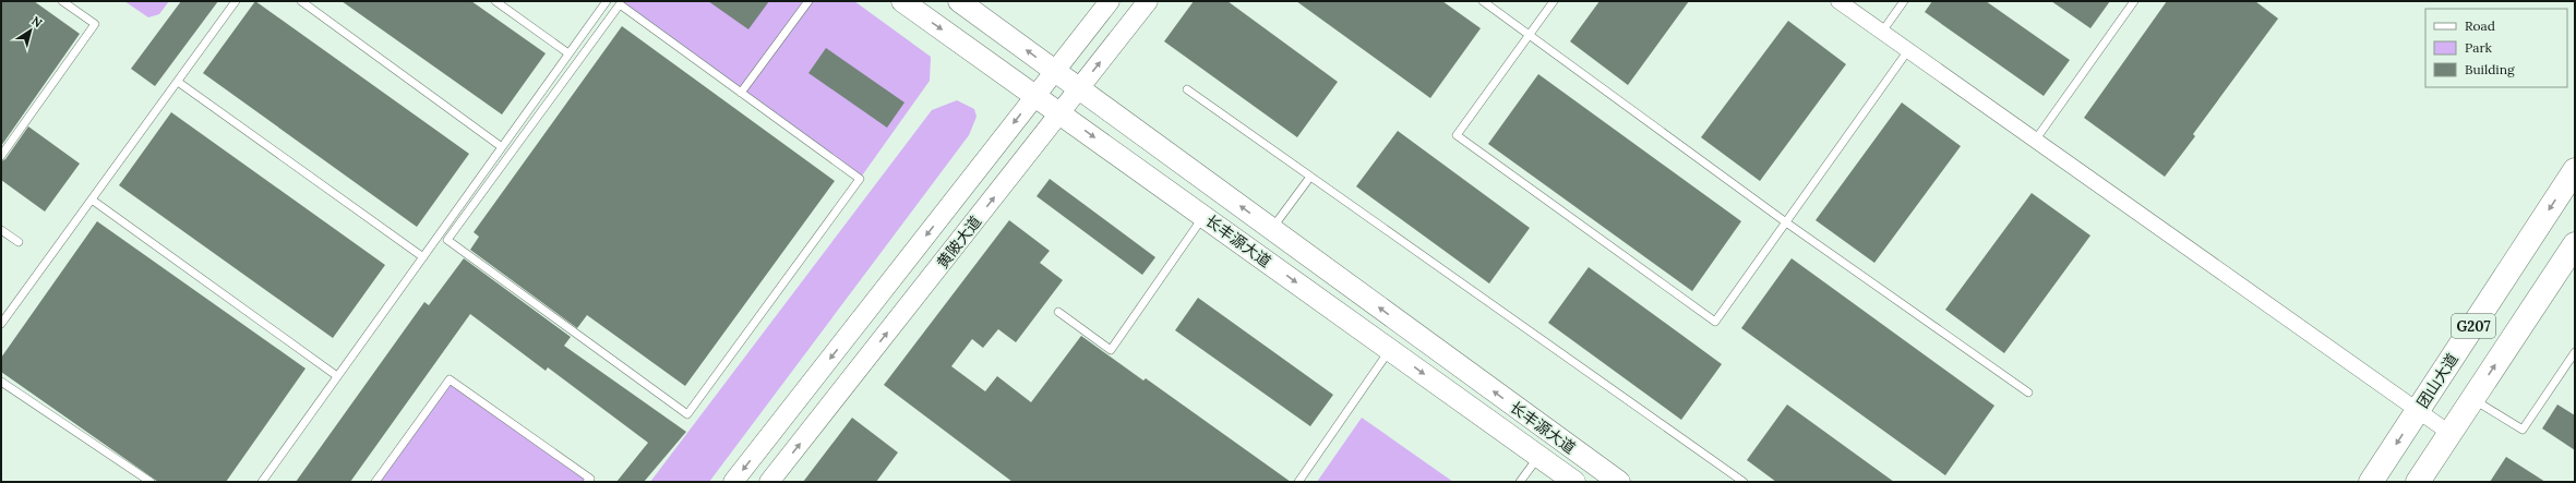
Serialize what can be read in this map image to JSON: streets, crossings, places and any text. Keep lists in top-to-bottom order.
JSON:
{
  "streets": {
    "highway": ["G207", "团山大道"],
    "main road": ["长丰源大道"],
    "street": ["黄陂大道"]
  },
  "crossings": [
    ["长丰源大道", "黄陂大道"]
  ],
  "legend": ["Road", "Park", "Building"],
  "north": "top right"
}
